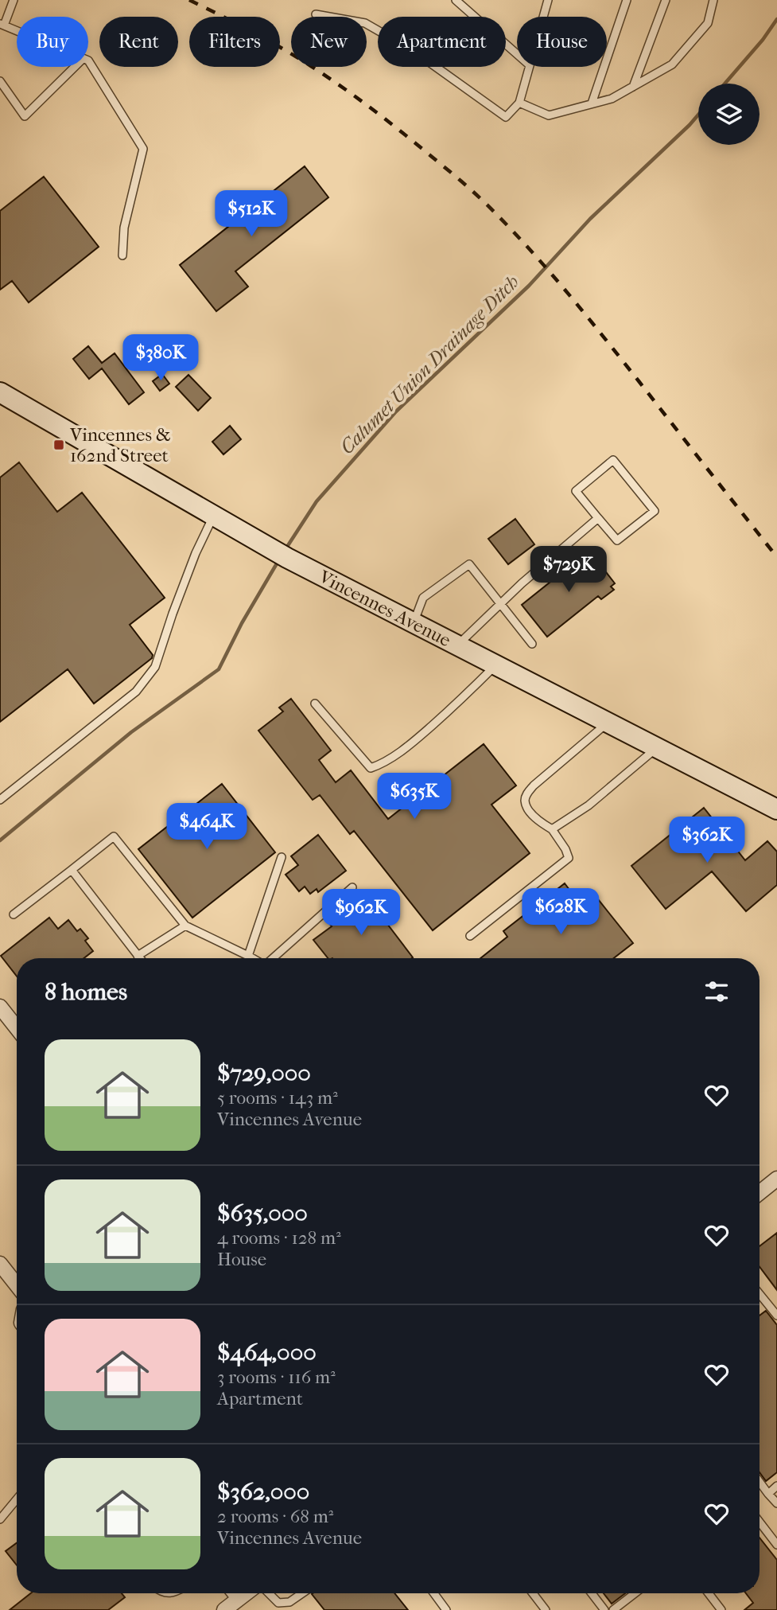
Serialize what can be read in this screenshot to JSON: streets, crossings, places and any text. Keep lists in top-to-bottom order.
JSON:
{
  "streets": {
    "street": ["Vincennes Avenue"]
  },
  "water": ["Calumet Union Drainage Ditch"],
  "places": {
    "transit": ["Vincennes & 162nd Street"]
  },
  "page": {
    "chip": [
      "Buy",
      "Rent",
      "Filters",
      "New",
      "Apartment",
      "House"
    ],
    "price": [
      "$512K",
      "$380K",
      "$729K",
      "$635K",
      "$464K",
      "$362K",
      "$628K",
      "$962K"
    ],
    "heading": "8 homes",
    "list": [
      {
        "name": "$729,000",
        "note": "5 rooms · 143 m² · Vincennes Avenue"
      },
      {
        "name": "$635,000",
        "note": "4 rooms · 128 m² · House"
      },
      {
        "name": "$464,000",
        "note": "3 rooms · 116 m² · Apartment"
      },
      {
        "name": "$362,000",
        "note": "2 rooms · 68 m² · Vincennes Avenue"
      }
    ]
  }
}
